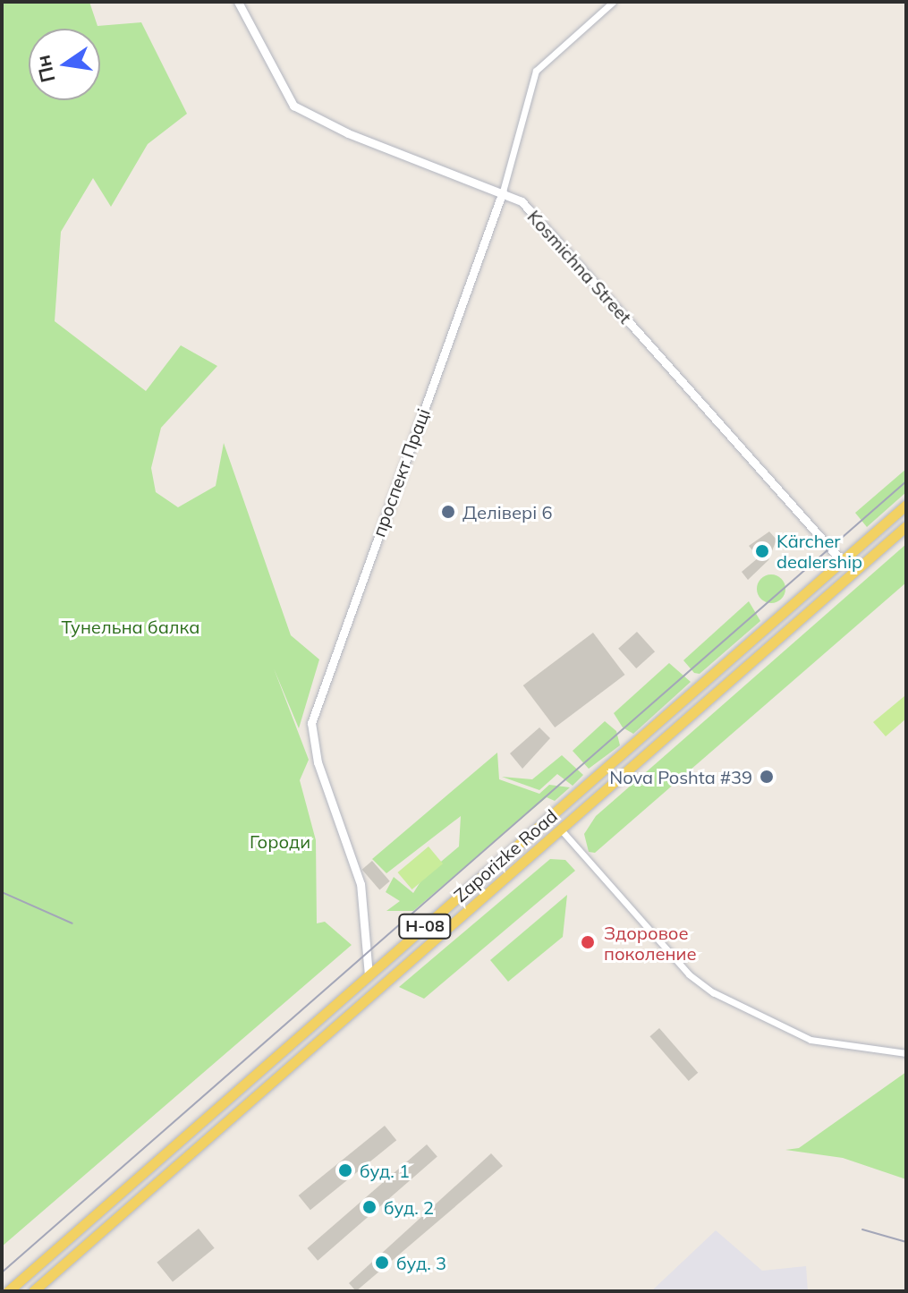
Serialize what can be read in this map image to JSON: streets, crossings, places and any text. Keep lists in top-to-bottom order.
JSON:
{
  "streets": {
    "main road": [
      "Kosmichna Street",
      "проспект Праці",
      "Zaporizke Road",
      "Н-08"
    ]
  },
  "crossings": [
    ["Kosmichna Street", "проспект Праці"],
    ["Kosmichna Street", "Zaporizke Road"],
    ["проспект Праці", "Zaporizke Road"]
  ],
  "parks": ["Тунельна балка", "Городи"],
  "places": [
    "Делівері 6",
    "Kärcher dealership",
    "Nova Poshta #39",
    "Здоровое поколение",
    "буд. 1",
    "буд. 2",
    "буд. 3"
  ],
  "north": "left"
}
